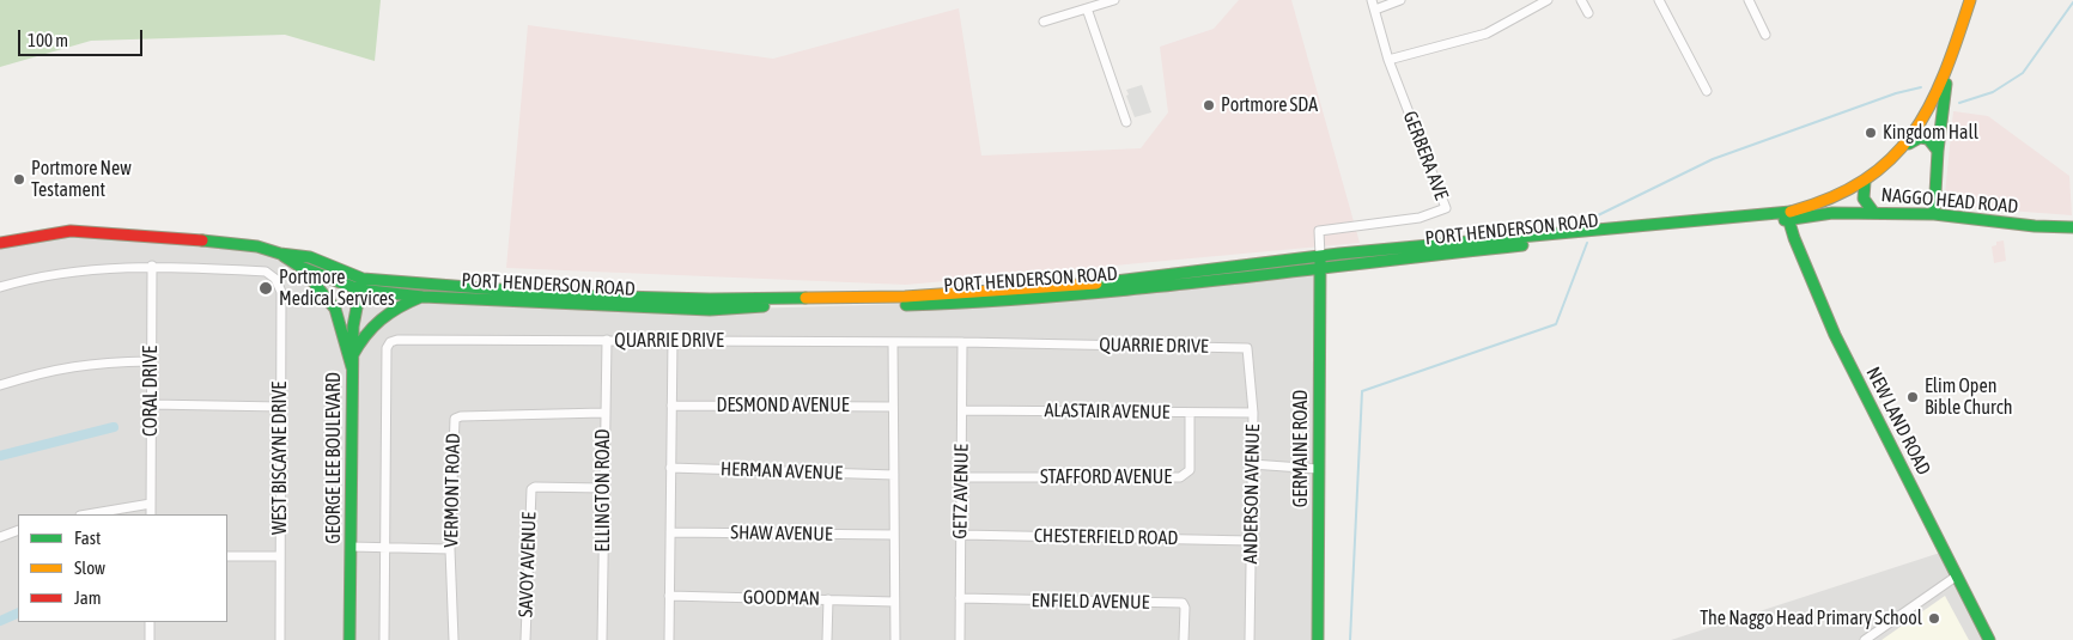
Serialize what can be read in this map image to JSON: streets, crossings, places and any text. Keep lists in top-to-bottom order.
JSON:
{
  "streets": {
    "main road": [
      "NAGGO HEAD ROAD",
      "PORT HENDERSON ROAD",
      "NEW LAND ROAD",
      "GERMAINE ROAD",
      "GEORGE LEE BOULEVARD"
    ],
    "street": [
      "GERBERA AVE",
      "QUARRIE DRIVE",
      "CORAL DRIVE",
      "DESMOND AVENUE",
      "ALASTAIR AVENUE",
      "WEST BISCAYNE DRIVE",
      "HERMAN AVENUE",
      "STAFFORD AVENUE",
      "VERMONT ROAD",
      "ELLINGTON ROAD",
      "GETZ AVENUE",
      "ANDERSON AVENUE",
      "SHAW AVENUE",
      "CHESTERFIELD ROAD",
      "SAVOY AVENUE",
      "GOODMAN",
      "ENFIELD AVENUE"
    ]
  },
  "crossings": [
    ["GERBERA AVE", "PORT HENDERSON ROAD"],
    ["GERBERA AVE", "GERMAINE ROAD"],
    ["NAGGO HEAD ROAD", "PORT HENDERSON ROAD"],
    ["NAGGO HEAD ROAD", "NEW LAND ROAD"],
    ["PORT HENDERSON ROAD", "NEW LAND ROAD"],
    ["PORT HENDERSON ROAD", "GERMAINE ROAD"],
    ["PORT HENDERSON ROAD", "GEORGE LEE BOULEVARD"],
    ["QUARRIE DRIVE", "ELLINGTON ROAD"],
    ["QUARRIE DRIVE", "GETZ AVENUE"],
    ["QUARRIE DRIVE", "ANDERSON AVENUE"],
    ["CORAL DRIVE", "WEST BISCAYNE DRIVE"],
    ["ALASTAIR AVENUE", "STAFFORD AVENUE"],
    ["ALASTAIR AVENUE", "GETZ AVENUE"],
    ["ALASTAIR AVENUE", "ANDERSON AVENUE"],
    ["STAFFORD AVENUE", "GETZ AVENUE"],
    ["VERMONT ROAD", "ELLINGTON ROAD"],
    ["ELLINGTON ROAD", "SAVOY AVENUE"],
    ["GETZ AVENUE", "CHESTERFIELD ROAD"],
    ["GETZ AVENUE", "ENFIELD AVENUE"],
    ["ANDERSON AVENUE", "CHESTERFIELD ROAD"]
  ],
  "places": [
    "Portmore SDA",
    "Kingdom Hall",
    "Portmore New Testament",
    "Portmore Medical Services",
    "Elim Open Bible Church",
    "The Naggo Head Primary School"
  ],
  "legend": ["Fast", "Slow", "Jam"],
  "scale_bar": "100 m"
}
